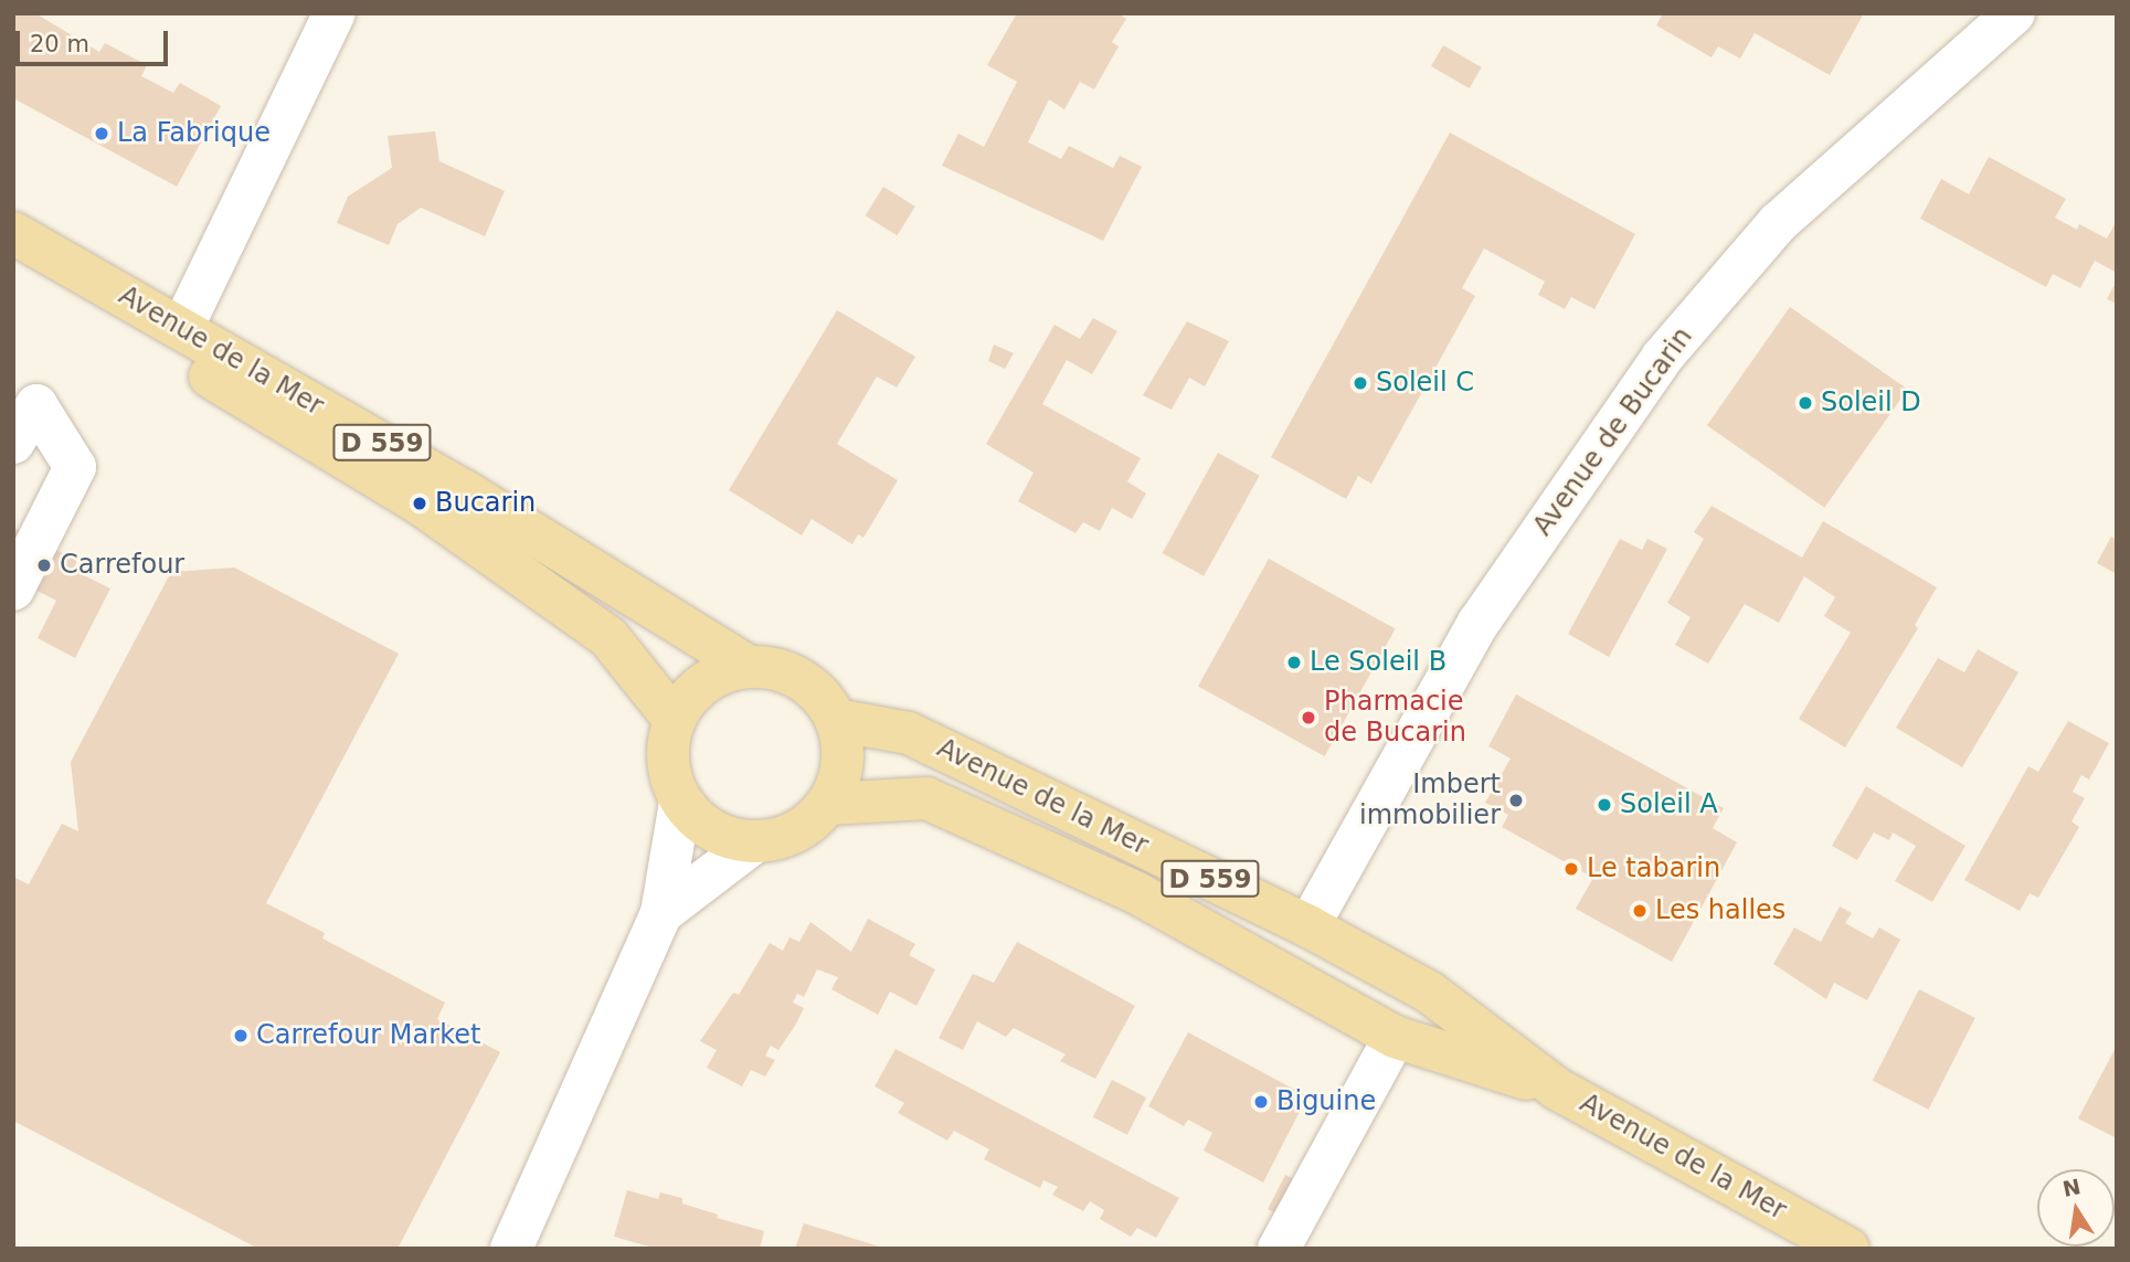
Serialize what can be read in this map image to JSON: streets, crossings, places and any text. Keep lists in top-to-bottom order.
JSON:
{
  "streets": {
    "main road": ["Avenue de la Mer", "D 559"],
    "street": ["Avenue de Bucarin"]
  },
  "crossings": [
    ["Avenue de la Mer", "Avenue de Bucarin"]
  ],
  "places": [
    "La Fabrique",
    "Soleil C",
    "Soleil D",
    "Bucarin",
    "Carrefour",
    "Le Soleil B",
    "Pharmacie de Bucarin",
    "Imbert immobilier",
    "Soleil A",
    "Le tabarin",
    "Les halles",
    "Carrefour Market",
    "Biguine"
  ],
  "scale_bar": "20 m",
  "north": "top"
}
